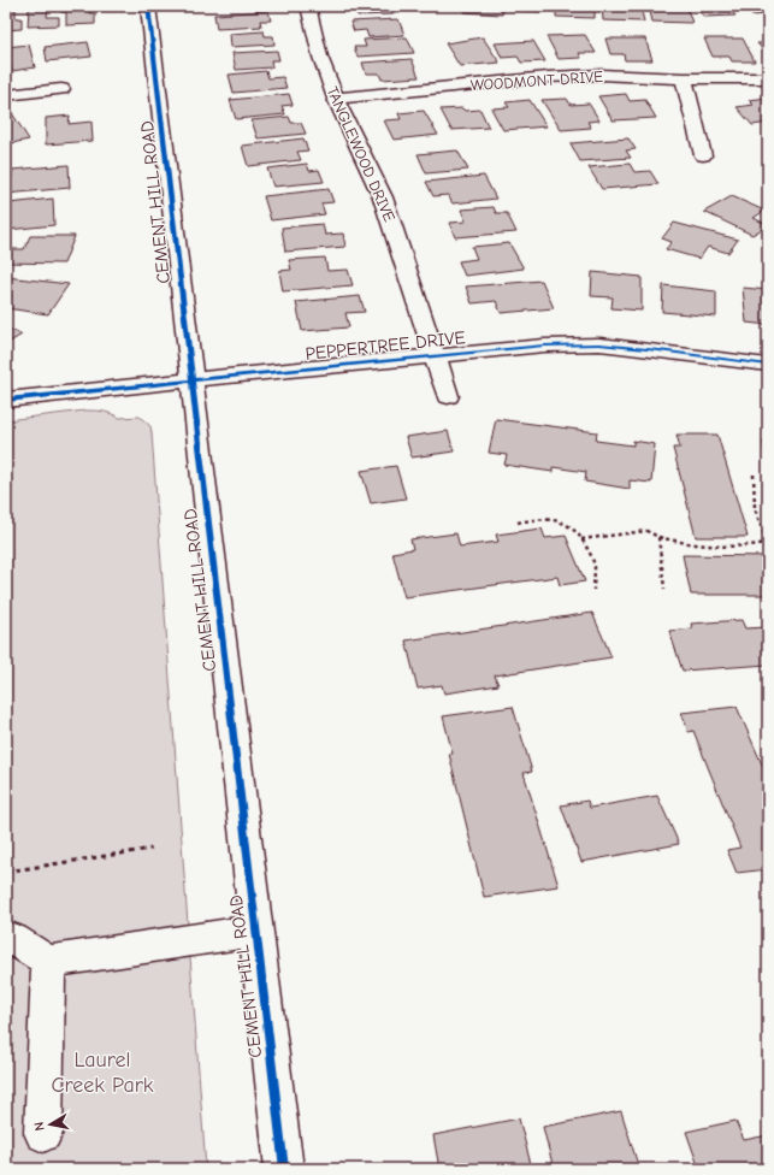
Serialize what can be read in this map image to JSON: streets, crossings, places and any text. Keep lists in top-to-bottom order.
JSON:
{
  "streets": {
    "street": [
      "WOODMONT DRIVE",
      "TANGLEWOOD DRIVE",
      "CEMENT HILL ROAD",
      "PEPPERTREE DRIVE"
    ]
  },
  "crossings": [
    ["WOODMONT DRIVE", "TANGLEWOOD DRIVE"],
    ["TANGLEWOOD DRIVE", "PEPPERTREE DRIVE"],
    ["CEMENT HILL ROAD", "PEPPERTREE DRIVE"]
  ],
  "parks": ["Laurel Creek Park"],
  "north": "left"
}
